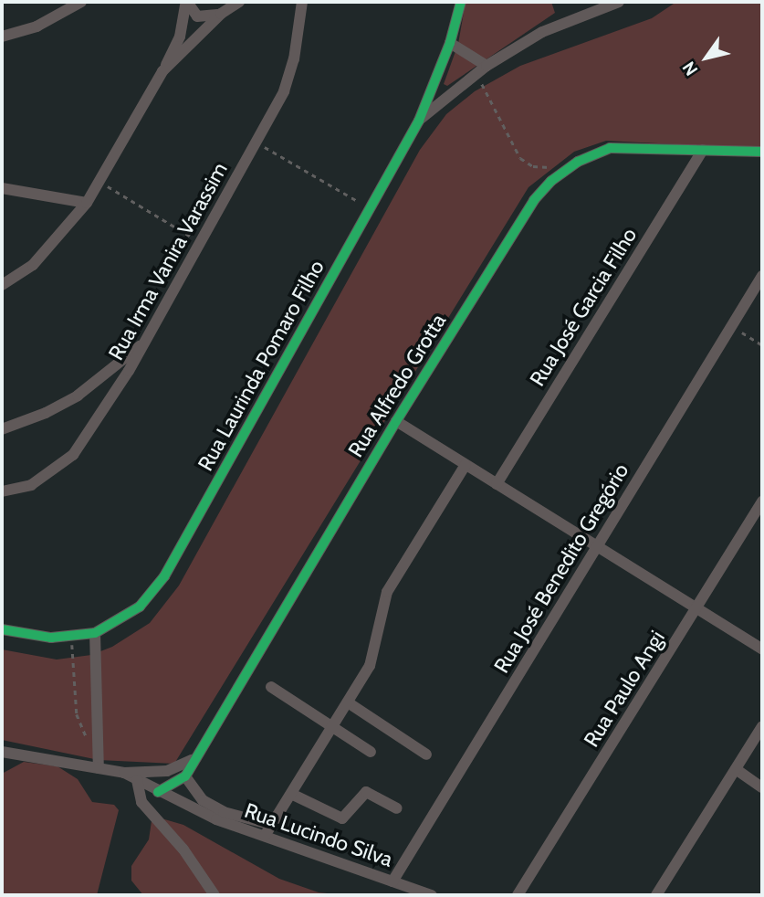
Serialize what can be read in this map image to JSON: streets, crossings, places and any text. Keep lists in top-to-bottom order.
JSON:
{
  "streets": {
    "street": [
      "Rua Irma Vanira Varassim",
      "Rua José Garcia Filho",
      "Rua Laurinda Pomaro Filho",
      "Rua Alfredo Grotta",
      "Rua José Benedito Gregório",
      "Rua Paulo Angi",
      "Rua Lucindo Silva"
    ]
  },
  "crossings": [
    ["Rua José Garcia Filho", "Rua Alfredo Grotta"],
    ["Rua José Benedito Gregório", "Rua Lucindo Silva"]
  ],
  "north": "bottom left"
}
